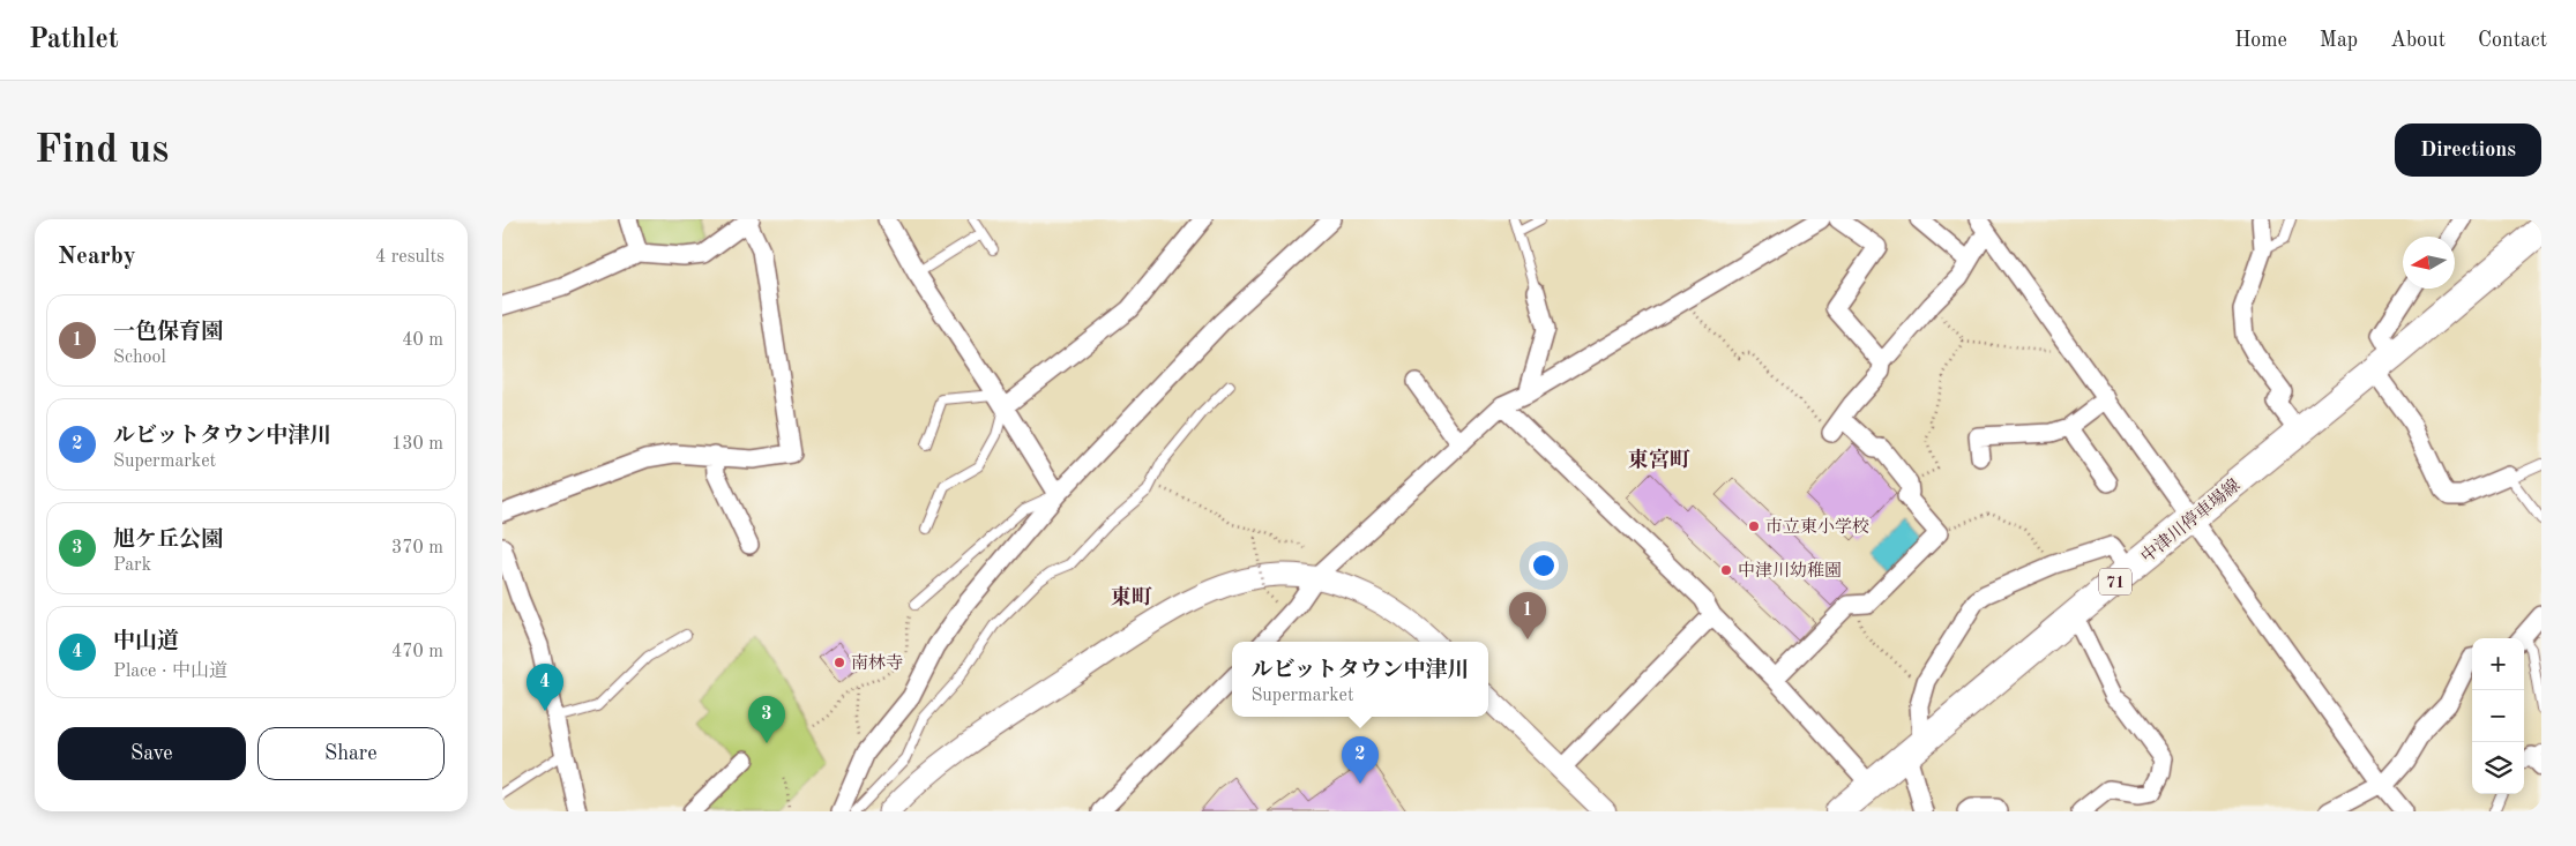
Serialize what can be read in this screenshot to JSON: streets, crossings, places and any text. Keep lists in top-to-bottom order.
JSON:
{
  "streets": {
    "main road": ["中津川停車場線", "71"]
  },
  "districts": ["東宮町", "東町"],
  "places": ["市立東小学校", "中津川幼稚園", "南林寺"],
  "north": "left",
  "page": {
    "header": "Pathlet",
    "nav": [
      "Home",
      "Map",
      "About",
      "Contact"
    ],
    "buttons": [
      "Directions",
      ["Save", "Share"]
    ],
    "title": "Find us",
    "heading": ["Nearby", "4 results"],
    "list": [
      {
        "mark": "1",
        "name": "一色保育園",
        "note": "School",
        "value": "40 m"
      },
      {
        "mark": "2",
        "name": "ルビットタウン中津川",
        "note": "Supermarket",
        "value": "130 m"
      },
      {
        "mark": "3",
        "name": "旭ケ丘公園",
        "note": "Park",
        "value": "370 m"
      },
      {
        "mark": "4",
        "name": "中山道",
        "note": "Place · 中山道",
        "value": "470 m"
      }
    ],
    "pins": [
      "1",
      "4",
      "3",
      "2"
    ],
    "map_buttons": ["+", "−"],
    "popup": ["ルビットタウン中津川", "Supermarket"]
  }
}
